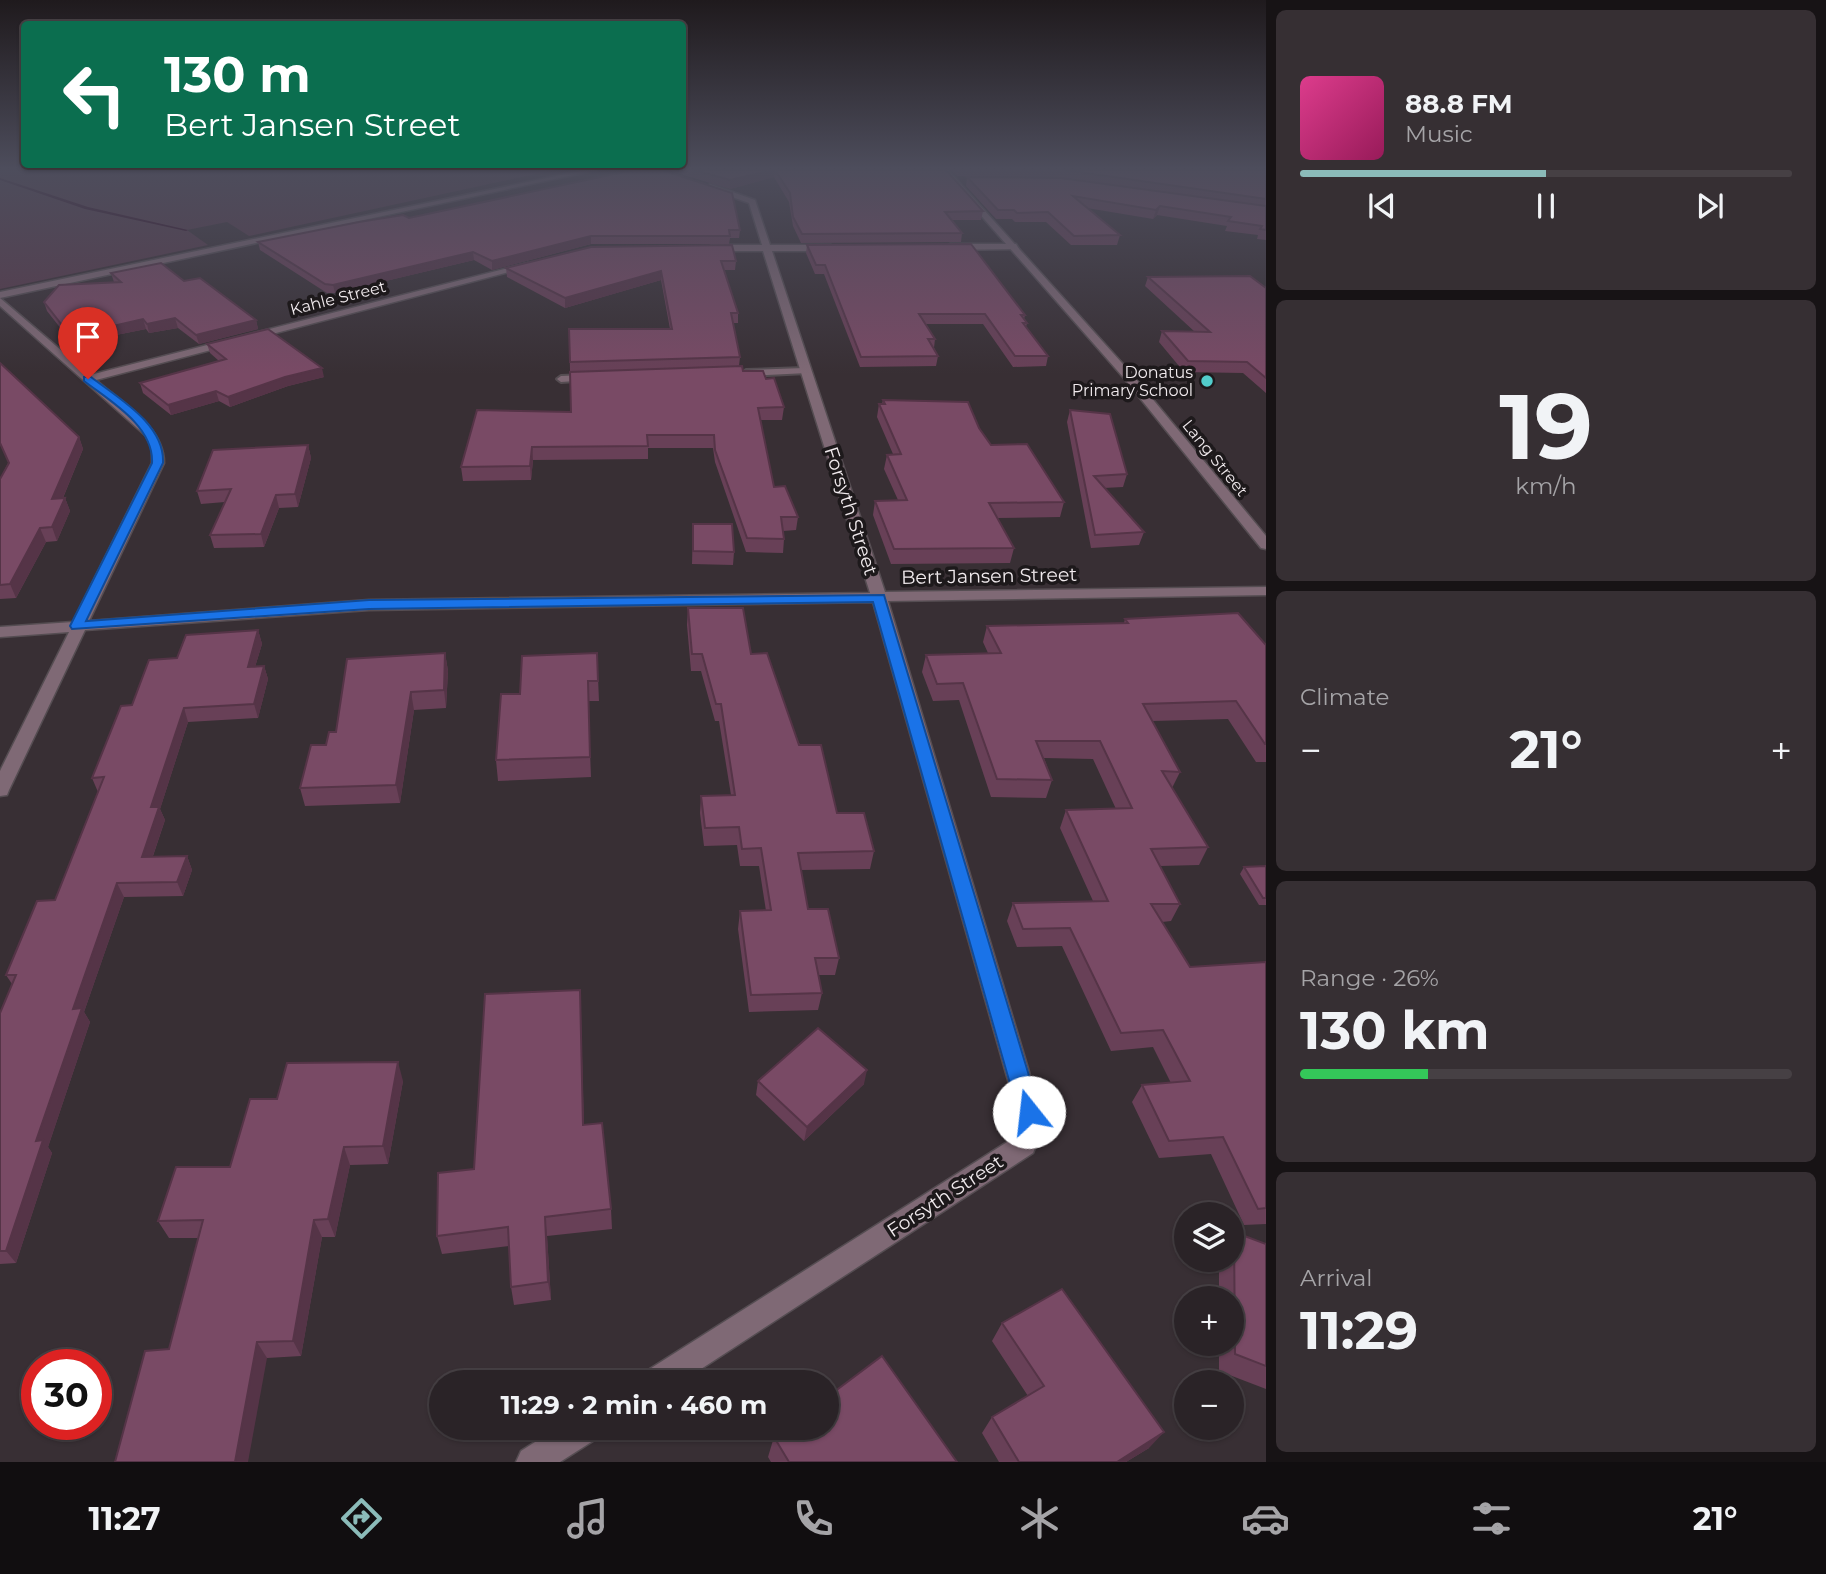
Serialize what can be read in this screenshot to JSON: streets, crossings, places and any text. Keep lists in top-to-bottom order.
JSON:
{
  "streets": {
    "street": [
      "Kahle Street",
      "Lang Street",
      "Forsyth Street",
      "Bert Jansen Street"
    ]
  },
  "crossings": [
    ["Forsyth Street", "Bert Jansen Street"]
  ],
  "places": ["Donatus Primary School"],
  "page": {
    "turn": ["130 m", "Bert Jansen Street"],
    "song": ["88.8 FM", "Music"],
    "tile": [
      ["19", "km/h"],
      "Climate",
      ["Range · 26%", "130 km"],
      ["Arrival", "11:29"]
    ],
    "heat": ["−", "21°", "+"],
    "map_buttons": ["+", "−"],
    "limit": "30",
    "trip": "11:29 · 2 min · 460 m",
    "tabs": ["11:27", "21°"]
  }
}
